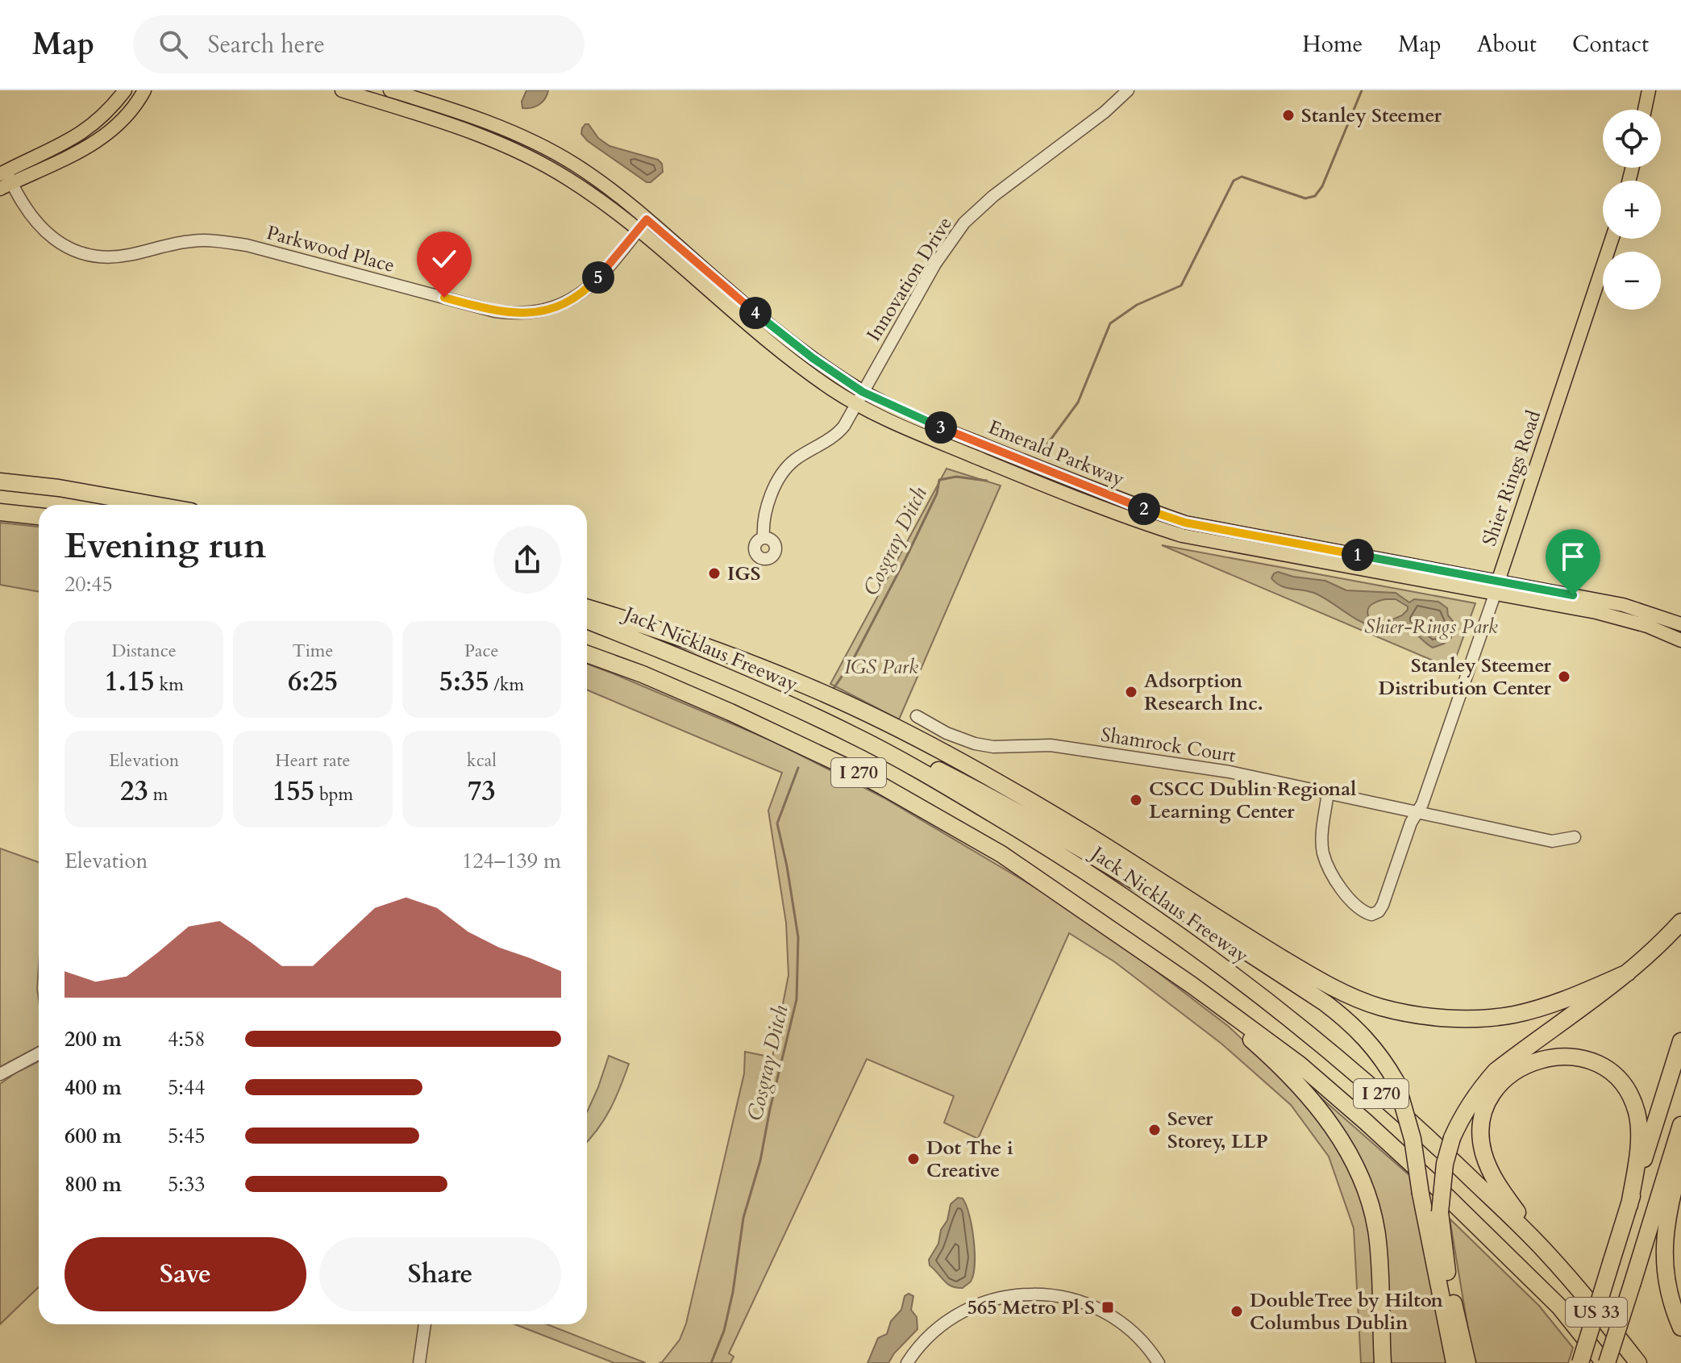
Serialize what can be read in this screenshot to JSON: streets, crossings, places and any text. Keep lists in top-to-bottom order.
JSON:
{
  "streets": {
    "highway": ["Jack Nicklaus Freeway", "I 270", "US 33"],
    "main road": ["Emerald Parkway", "Shier Rings Road"],
    "street": ["Parkwood Place", "Innovation Drive", "Shamrock Court"]
  },
  "crossings": [
    ["Parkwood Place", "Emerald Parkway"],
    ["Innovation Drive", "Emerald Parkway"],
    ["Emerald Parkway", "Shier Rings Road"],
    ["Shier Rings Road", "Shamrock Court"],
    ["I 270", "US 33"]
  ],
  "water": ["Cosgray Ditch"],
  "parks": ["Shier-Rings Park", "IGS Park"],
  "places": {
    "other": [
      "Stanley Steemer",
      "IGS",
      "Stanley Steemer Distribution Center",
      "Adsorption Research Inc.",
      "CSCC Dublin Regional Learning Center",
      "Sever Storey, LLP",
      "Dot The i Creative",
      "DoubleTree by Hilton Columbus Dublin"
    ],
    "transit": ["565 Metro Pl S"]
  },
  "page": {
    "header": "Map",
    "search": "Search here",
    "nav": [
      "Home",
      "Map",
      "About",
      "Contact"
    ],
    "map_buttons": ["+", "−"],
    "pins": [
      "5",
      "4",
      "3",
      "2",
      "1"
    ],
    "heading": ["Evening run", "20:45"],
    "stats": [
      ["Distance", "1.15 km"],
      ["Time", "6:25"],
      ["Pace", "5:35 /km"],
      ["Elevation", "23 m"],
      ["Heart rate", "155 bpm"],
      ["kcal", "73"]
    ],
    "chart": ["Elevation", "124–139 m"],
    "list": [
      {
        "name": "200 m",
        "note": "4:58"
      },
      {
        "name": "400 m",
        "note": "5:44"
      },
      {
        "name": "600 m",
        "note": "5:45"
      },
      {
        "name": "800 m",
        "note": "5:33"
      }
    ],
    "buttons": ["Save", "Share"]
  }
}
